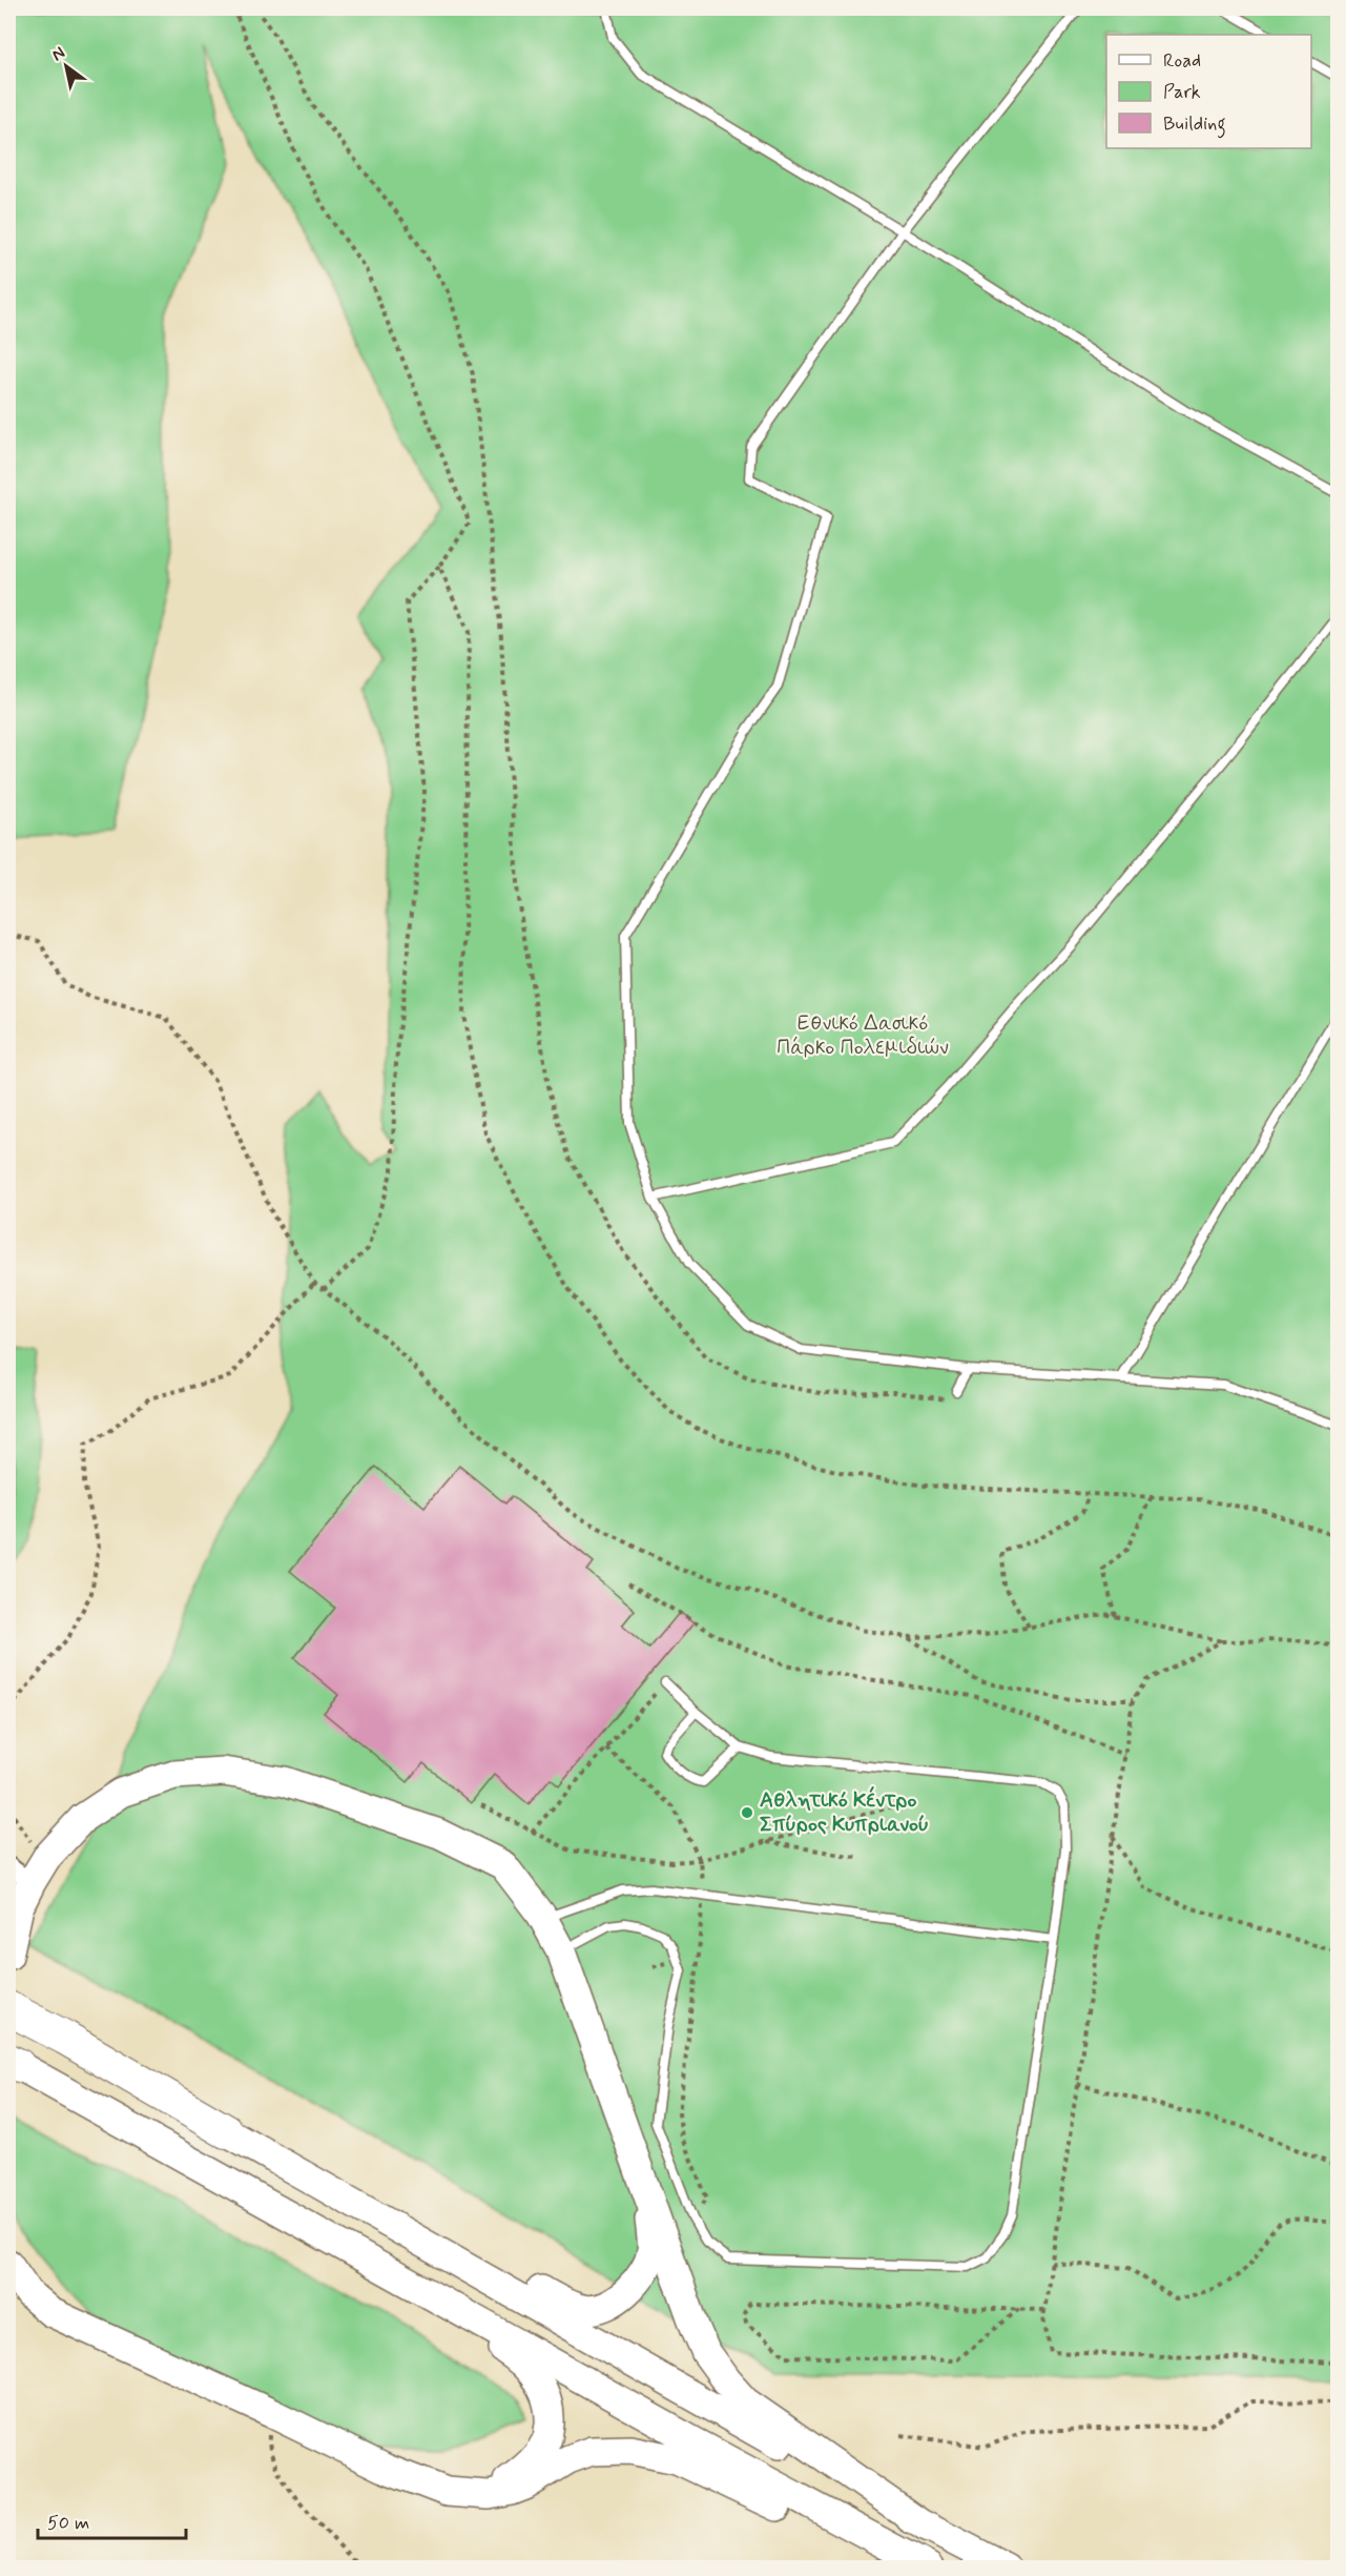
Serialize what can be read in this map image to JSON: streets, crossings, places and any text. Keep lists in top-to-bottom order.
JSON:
{
  "parks": ["Εθνικό Δασικό Πάρκο Πολεμιδιών"],
  "places": ["Αθλητικό Κέντρο Σπύρος Κυπριανού"],
  "legend": ["Road", "Park", "Building"],
  "scale_bar": "50 m",
  "north": "top left"
}
